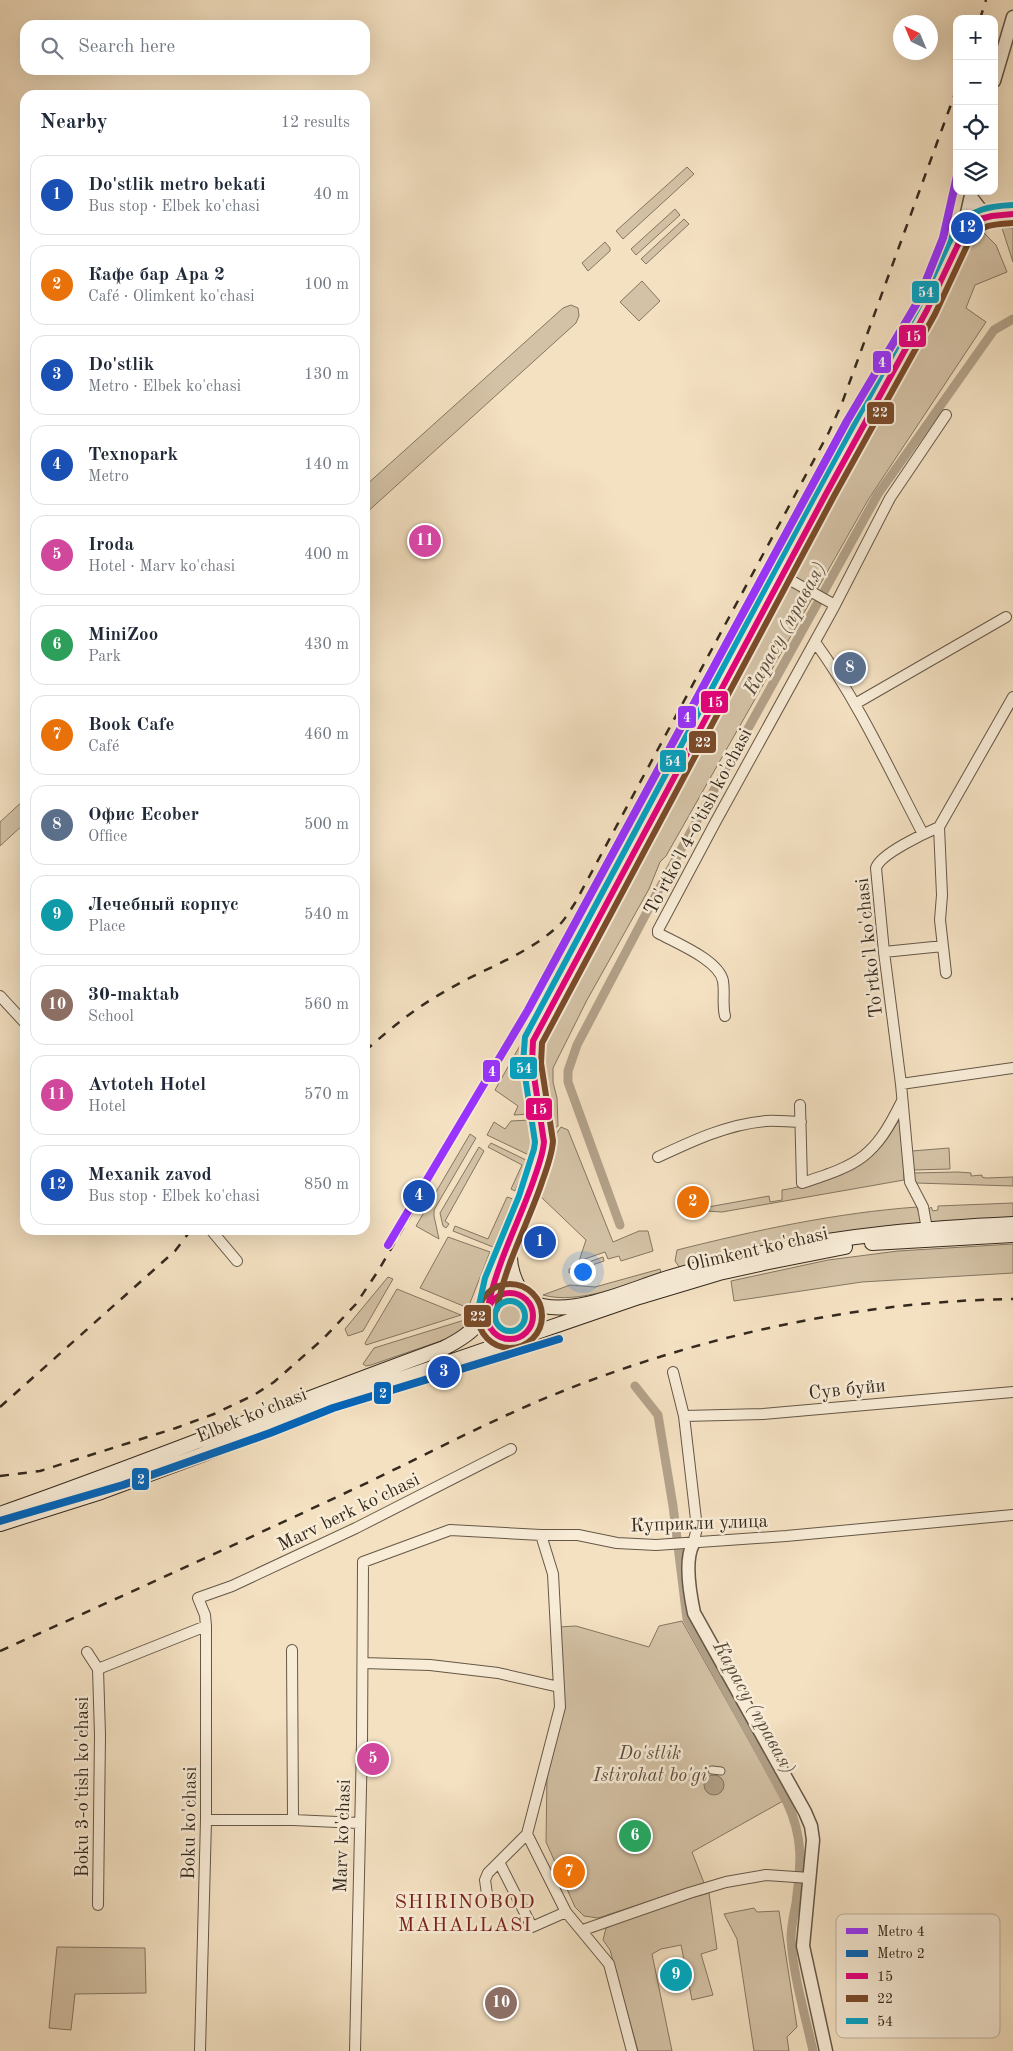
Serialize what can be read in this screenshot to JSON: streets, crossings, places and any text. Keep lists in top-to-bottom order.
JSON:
{
  "streets": {
    "main road": ["Olimkent ko'chasi", "Elbek ko'chasi"],
    "street": [
      "To'rtko'l 4-o'tish ko'chasi",
      "To'rtko'l ko'chasi",
      "Сув буйи",
      "Marv berk ko'chasi",
      "Куприкли улица",
      "Boku 3-o'tish ko'chasi",
      "Boku ko'chasi",
      "Marv ko'chasi"
    ]
  },
  "crossings": [
    ["To'rtko'l ko'chasi", "Olimkent ko'chasi"],
    ["Olimkent ko'chasi", "Elbek ko'chasi"],
    ["Marv berk ko'chasi", "Boku ko'chasi"],
    ["Куприкли улица", "Marv ko'chasi"]
  ],
  "districts": ["SHIRINOBOD MAHALLASI"],
  "water": ["Карасу (правая)"],
  "parks": ["Do'stlik Istirohat bo'gi"],
  "lines": [
    "metro line 4",
    "transit line 54",
    "transit line 15",
    "transit line 22",
    "metro line 2"
  ],
  "legend": [
    "Metro 4",
    "Metro 2",
    "15",
    "22",
    "54"
  ],
  "north": "top left",
  "page": {
    "map_buttons": ["+", "−"],
    "search": "Search here",
    "heading": ["Nearby", "12 results"],
    "list": [
      {
        "mark": "1",
        "name": "Do'stlik metro bekati",
        "note": "Bus stop · Elbek ko'chasi",
        "value": "40 m"
      },
      {
        "mark": "2",
        "name": "Кафе бар Ара 2",
        "note": "Café · Olimkent ko'chasi",
        "value": "100 m"
      },
      {
        "mark": "3",
        "name": "Do'stlik",
        "note": "Metro · Elbek ko'chasi",
        "value": "130 m"
      },
      {
        "mark": "4",
        "name": "Texnopark",
        "note": "Metro",
        "value": "140 m"
      },
      {
        "mark": "5",
        "name": "Iroda",
        "note": "Hotel · Marv ko'chasi",
        "value": "400 m"
      },
      {
        "mark": "6",
        "name": "MiniZoo",
        "note": "Park",
        "value": "430 m"
      },
      {
        "mark": "7",
        "name": "Book Cafe",
        "note": "Café",
        "value": "460 m"
      },
      {
        "mark": "8",
        "name": "Офис Ecober",
        "note": "Office",
        "value": "500 m"
      },
      {
        "mark": "9",
        "name": "Лечебный корпус",
        "note": "Place",
        "value": "540 m"
      },
      {
        "mark": "10",
        "name": "30-maktab",
        "note": "School",
        "value": "560 m"
      },
      {
        "mark": "11",
        "name": "Avtoteh Hotel",
        "note": "Hotel",
        "value": "570 m"
      },
      {
        "mark": "12",
        "name": "Mexanik zavod",
        "note": "Bus stop · Elbek ko'chasi",
        "value": "850 m"
      }
    ],
    "pins": [
      "12",
      "11",
      "8",
      "4",
      "2",
      "1",
      "3",
      "5",
      "6",
      "7",
      "9",
      "10"
    ]
  }
}
